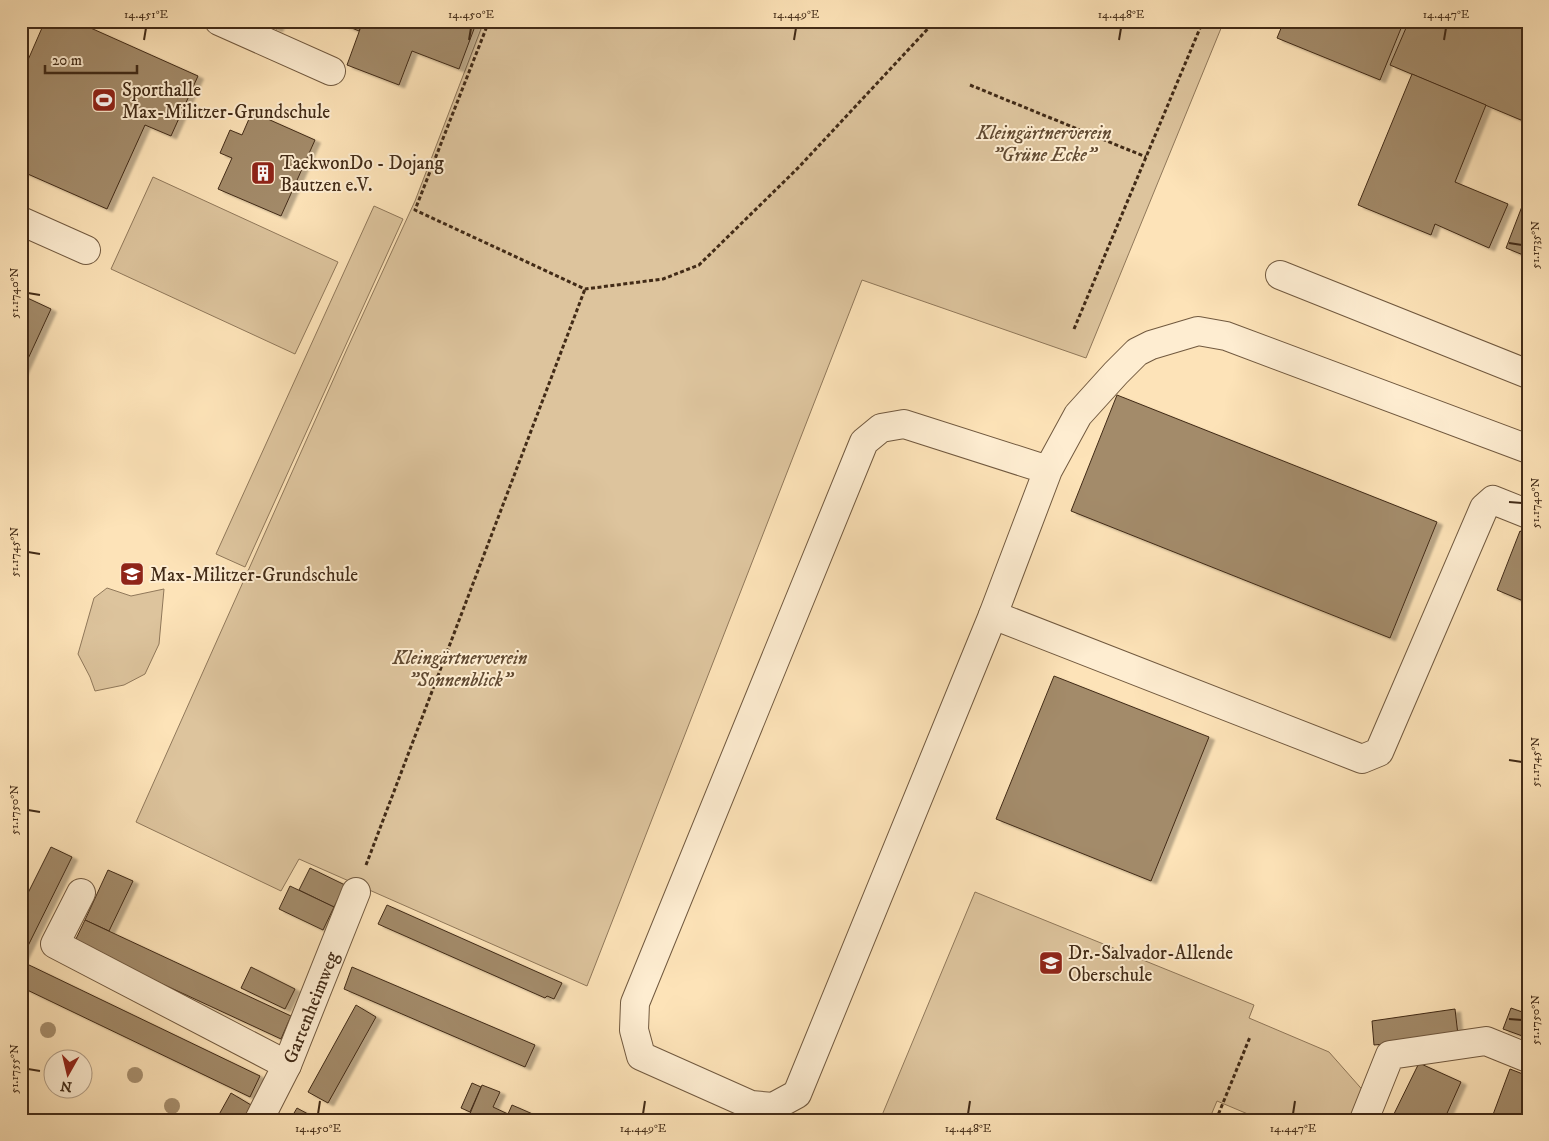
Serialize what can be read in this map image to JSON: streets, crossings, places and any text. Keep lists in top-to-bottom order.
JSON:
{
  "streets": {
    "street": ["Gartenheimweg"]
  },
  "parks": ["Kleingärtnerverein \"Grüne Ecke\"", "Kleingärtnerverein \"Sonnenblick\""],
  "places": {
    "sports": ["Sporthalle Max-Militzer-Grundschule"],
    "building": ["TaekwonDo - Dojang Bautzen e.V."],
    "school or university": ["Max-Militzer-Grundschule", "Dr.-Salvador-Allende Oberschule"]
  },
  "scale_bar": "20 m",
  "north": "bottom",
  "coordinates": [
    "14.451°E",
    "14.450°E",
    "14.449°E",
    "14.448°E",
    "14.447°E",
    "51.1735°N",
    "51.1740°N",
    "51.1745°N",
    "51.1750°N",
    "51.1755°N"
  ]
}
